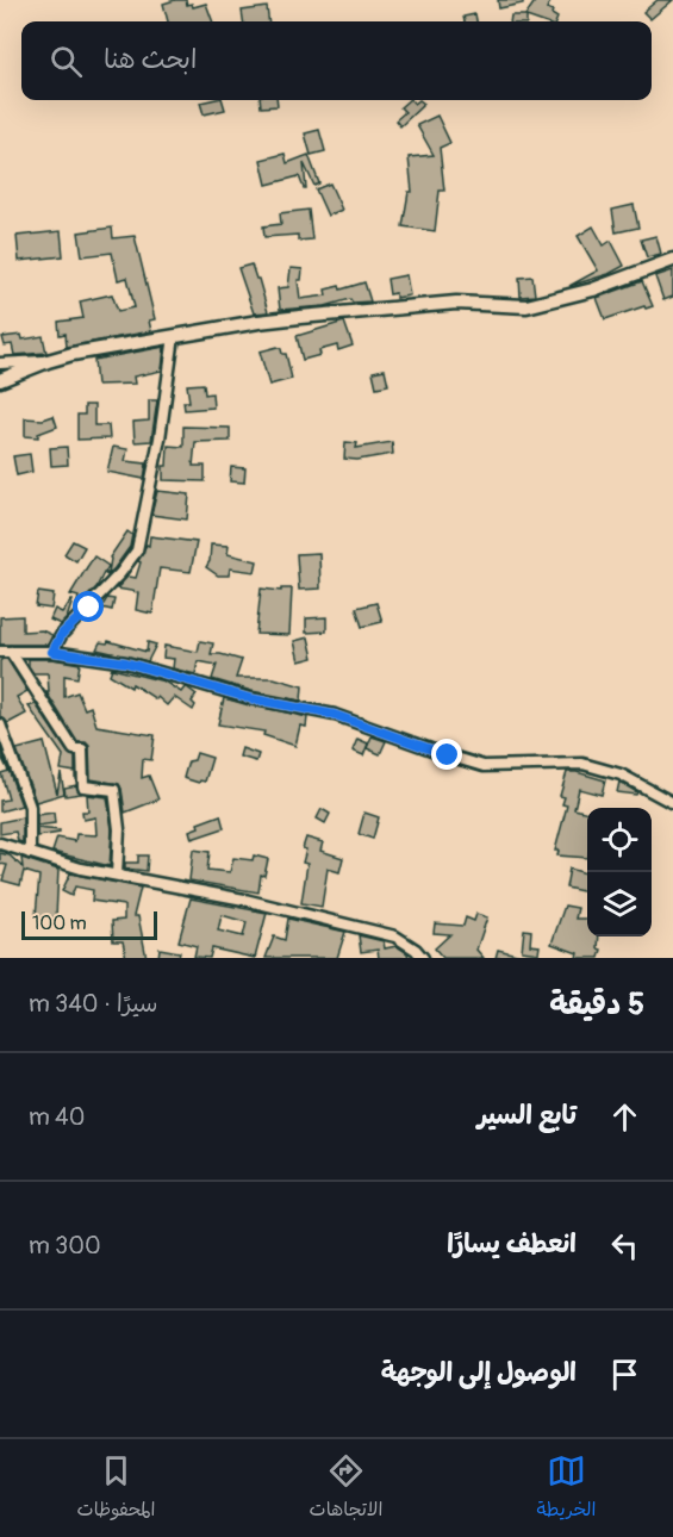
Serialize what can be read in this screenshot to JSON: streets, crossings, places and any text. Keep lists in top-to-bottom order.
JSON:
{
  "scale_bar": "100 m",
  "page": {
    "search": "ابحث هنا",
    "scale": "100 m",
    "heading": ["5 دقيقة", "سيرًا · 340 m"],
    "list": [
      ["تابع السير", "40 m"],
      ["انعطف يسارًا", "300 m"],
      "الوصول إلى الوجهة"
    ],
    "nav": ["الخريطة", "الاتجاهات", "المحفوظات"]
  }
}
